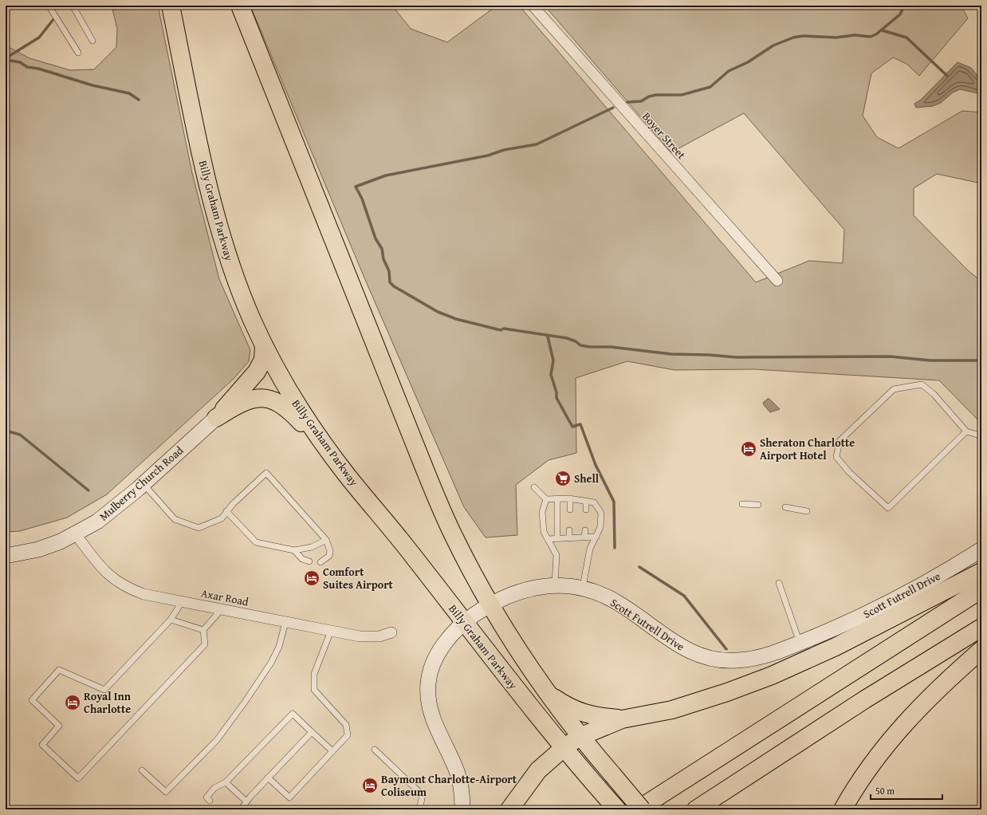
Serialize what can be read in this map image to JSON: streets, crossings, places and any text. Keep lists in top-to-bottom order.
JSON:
{
  "streets": {
    "highway": ["Billy Graham Parkway"],
    "street": [
      "Boyer Street",
      "Mulberry Church Road",
      "Scott Futrell Drive",
      "Axar Road"
    ]
  },
  "crossings": [
    ["Billy Graham Parkway", "Scott Futrell Drive"],
    ["Mulberry Church Road", "Axar Road"]
  ],
  "places": {
    "hotel": [
      "Sheraton Charlotte Airport Hotel",
      "Comfort Suites Airport",
      "Royal Inn Charlotte",
      "Baymont Charlotte-Airport Coliseum"
    ],
    "supermarket": ["Shell"]
  },
  "scale_bar": "50 m"
}
